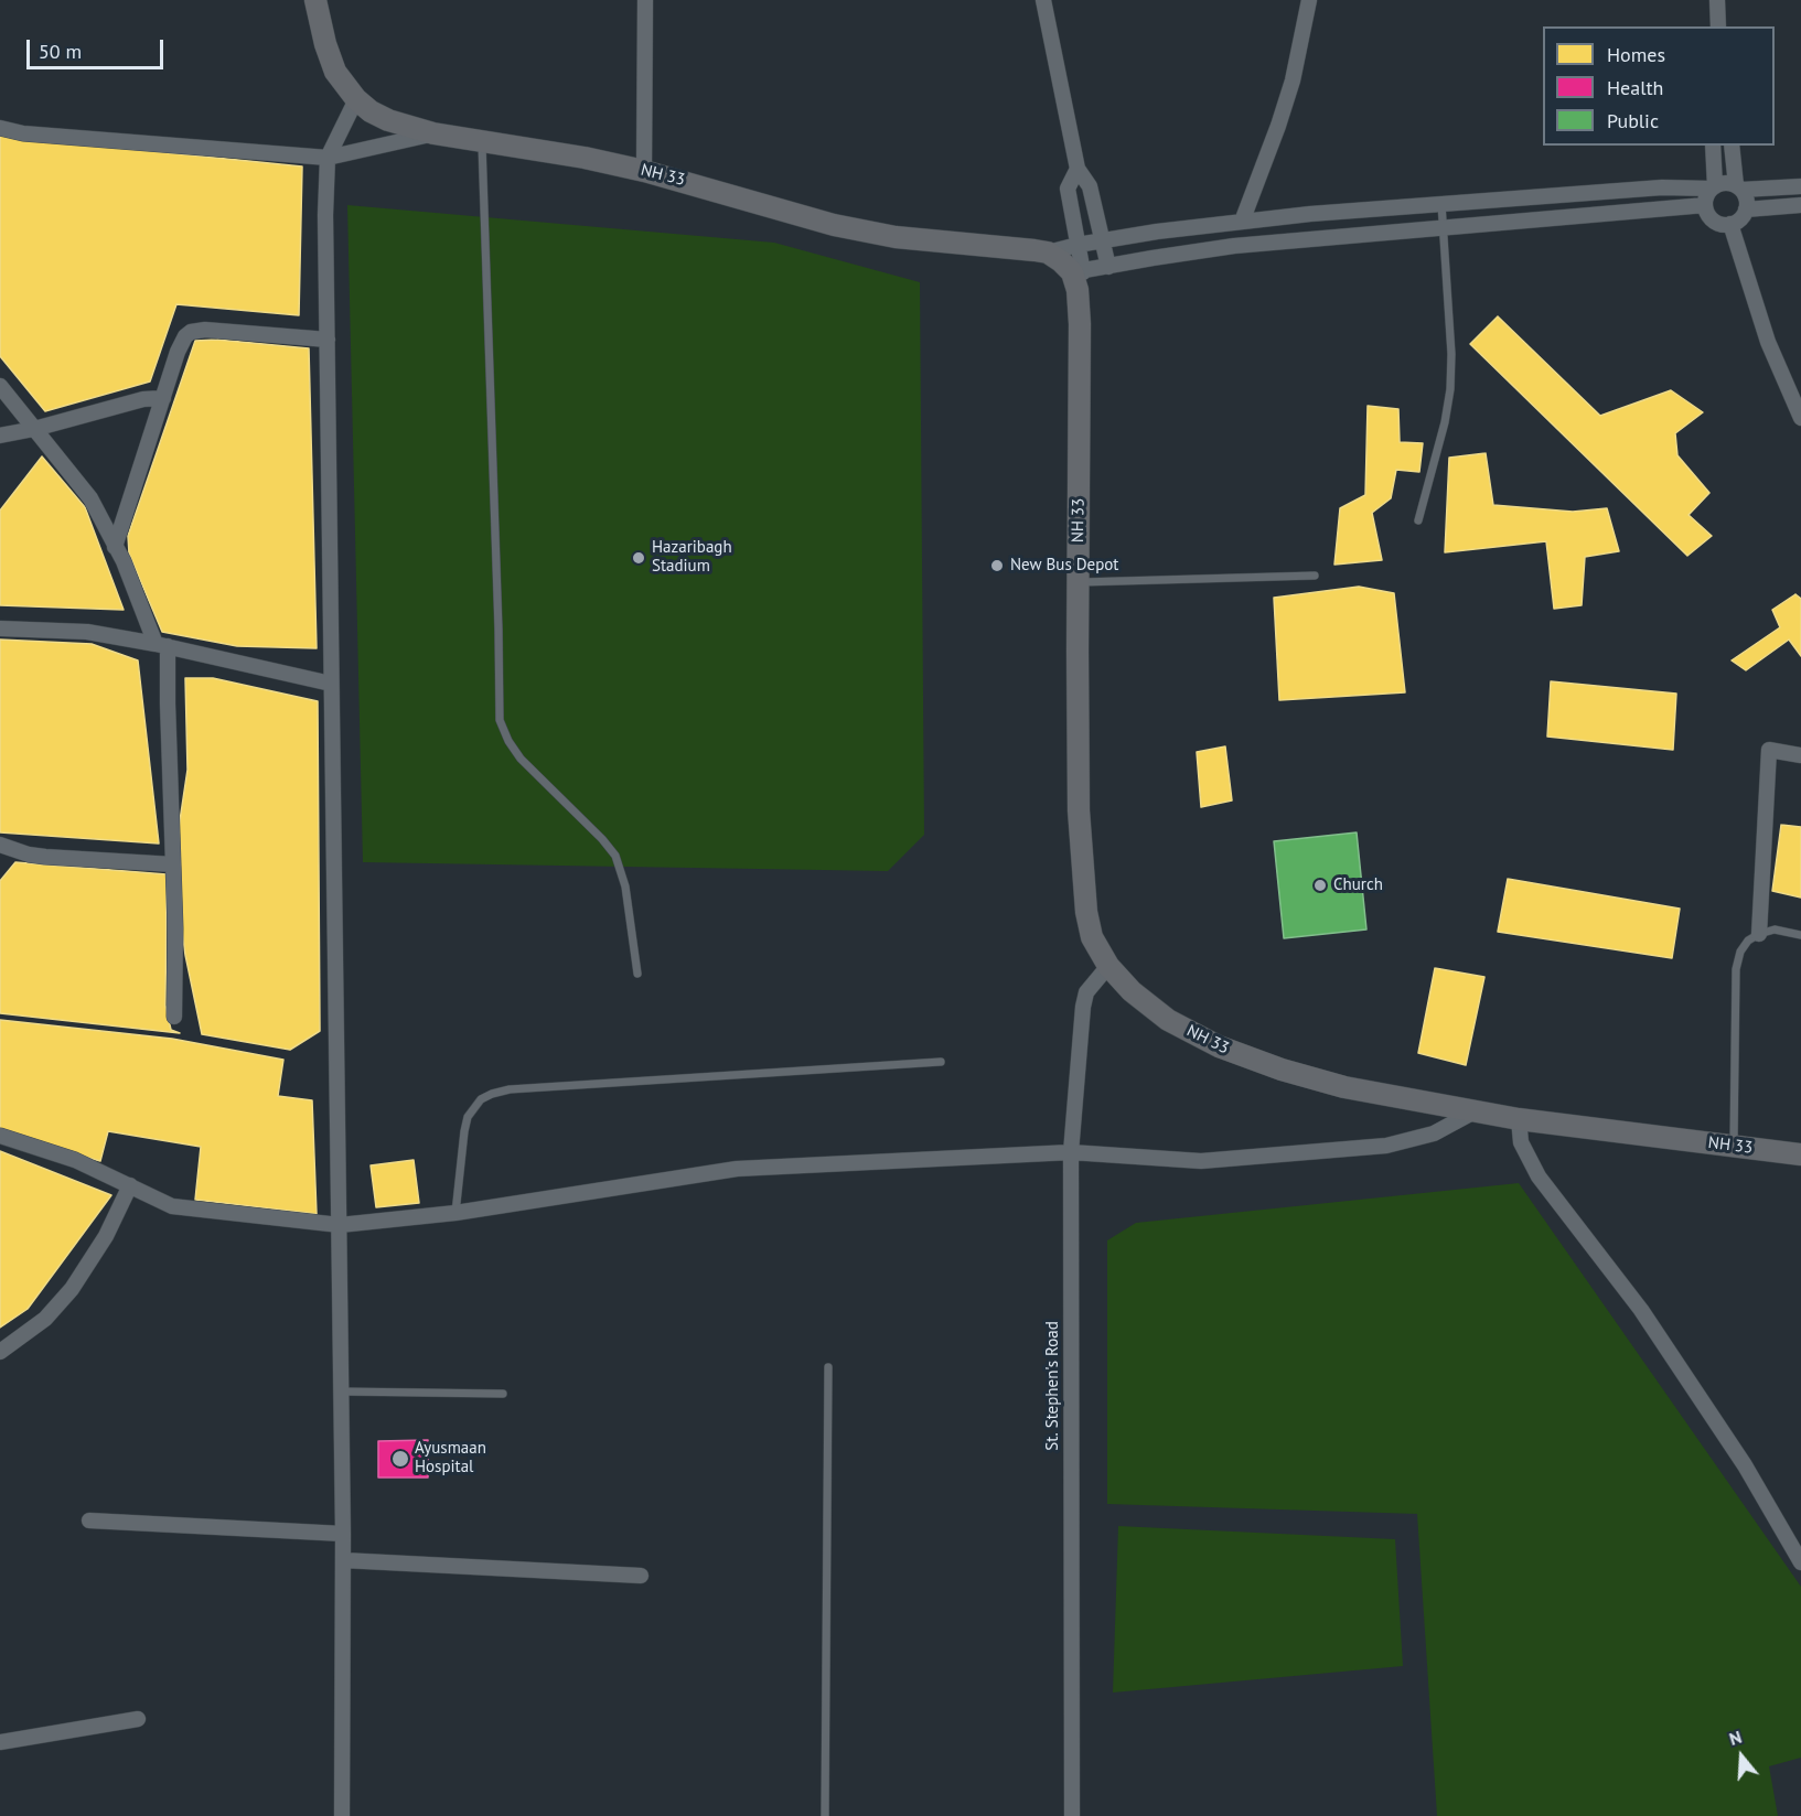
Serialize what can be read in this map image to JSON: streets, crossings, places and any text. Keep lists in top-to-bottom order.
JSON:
{
  "streets": {
    "main road": ["NH 33"],
    "street": ["St. Stephen's Road"]
  },
  "crossings": [
    ["NH 33", "St. Stephen's Road"]
  ],
  "places": [
    "Hazaribagh Stadium",
    "New Bus Depot",
    "Church",
    "Ayusmaan Hospital"
  ],
  "legend": ["Homes", "Health", "Public"],
  "scale_bar": "50 m",
  "north": "top"
}
